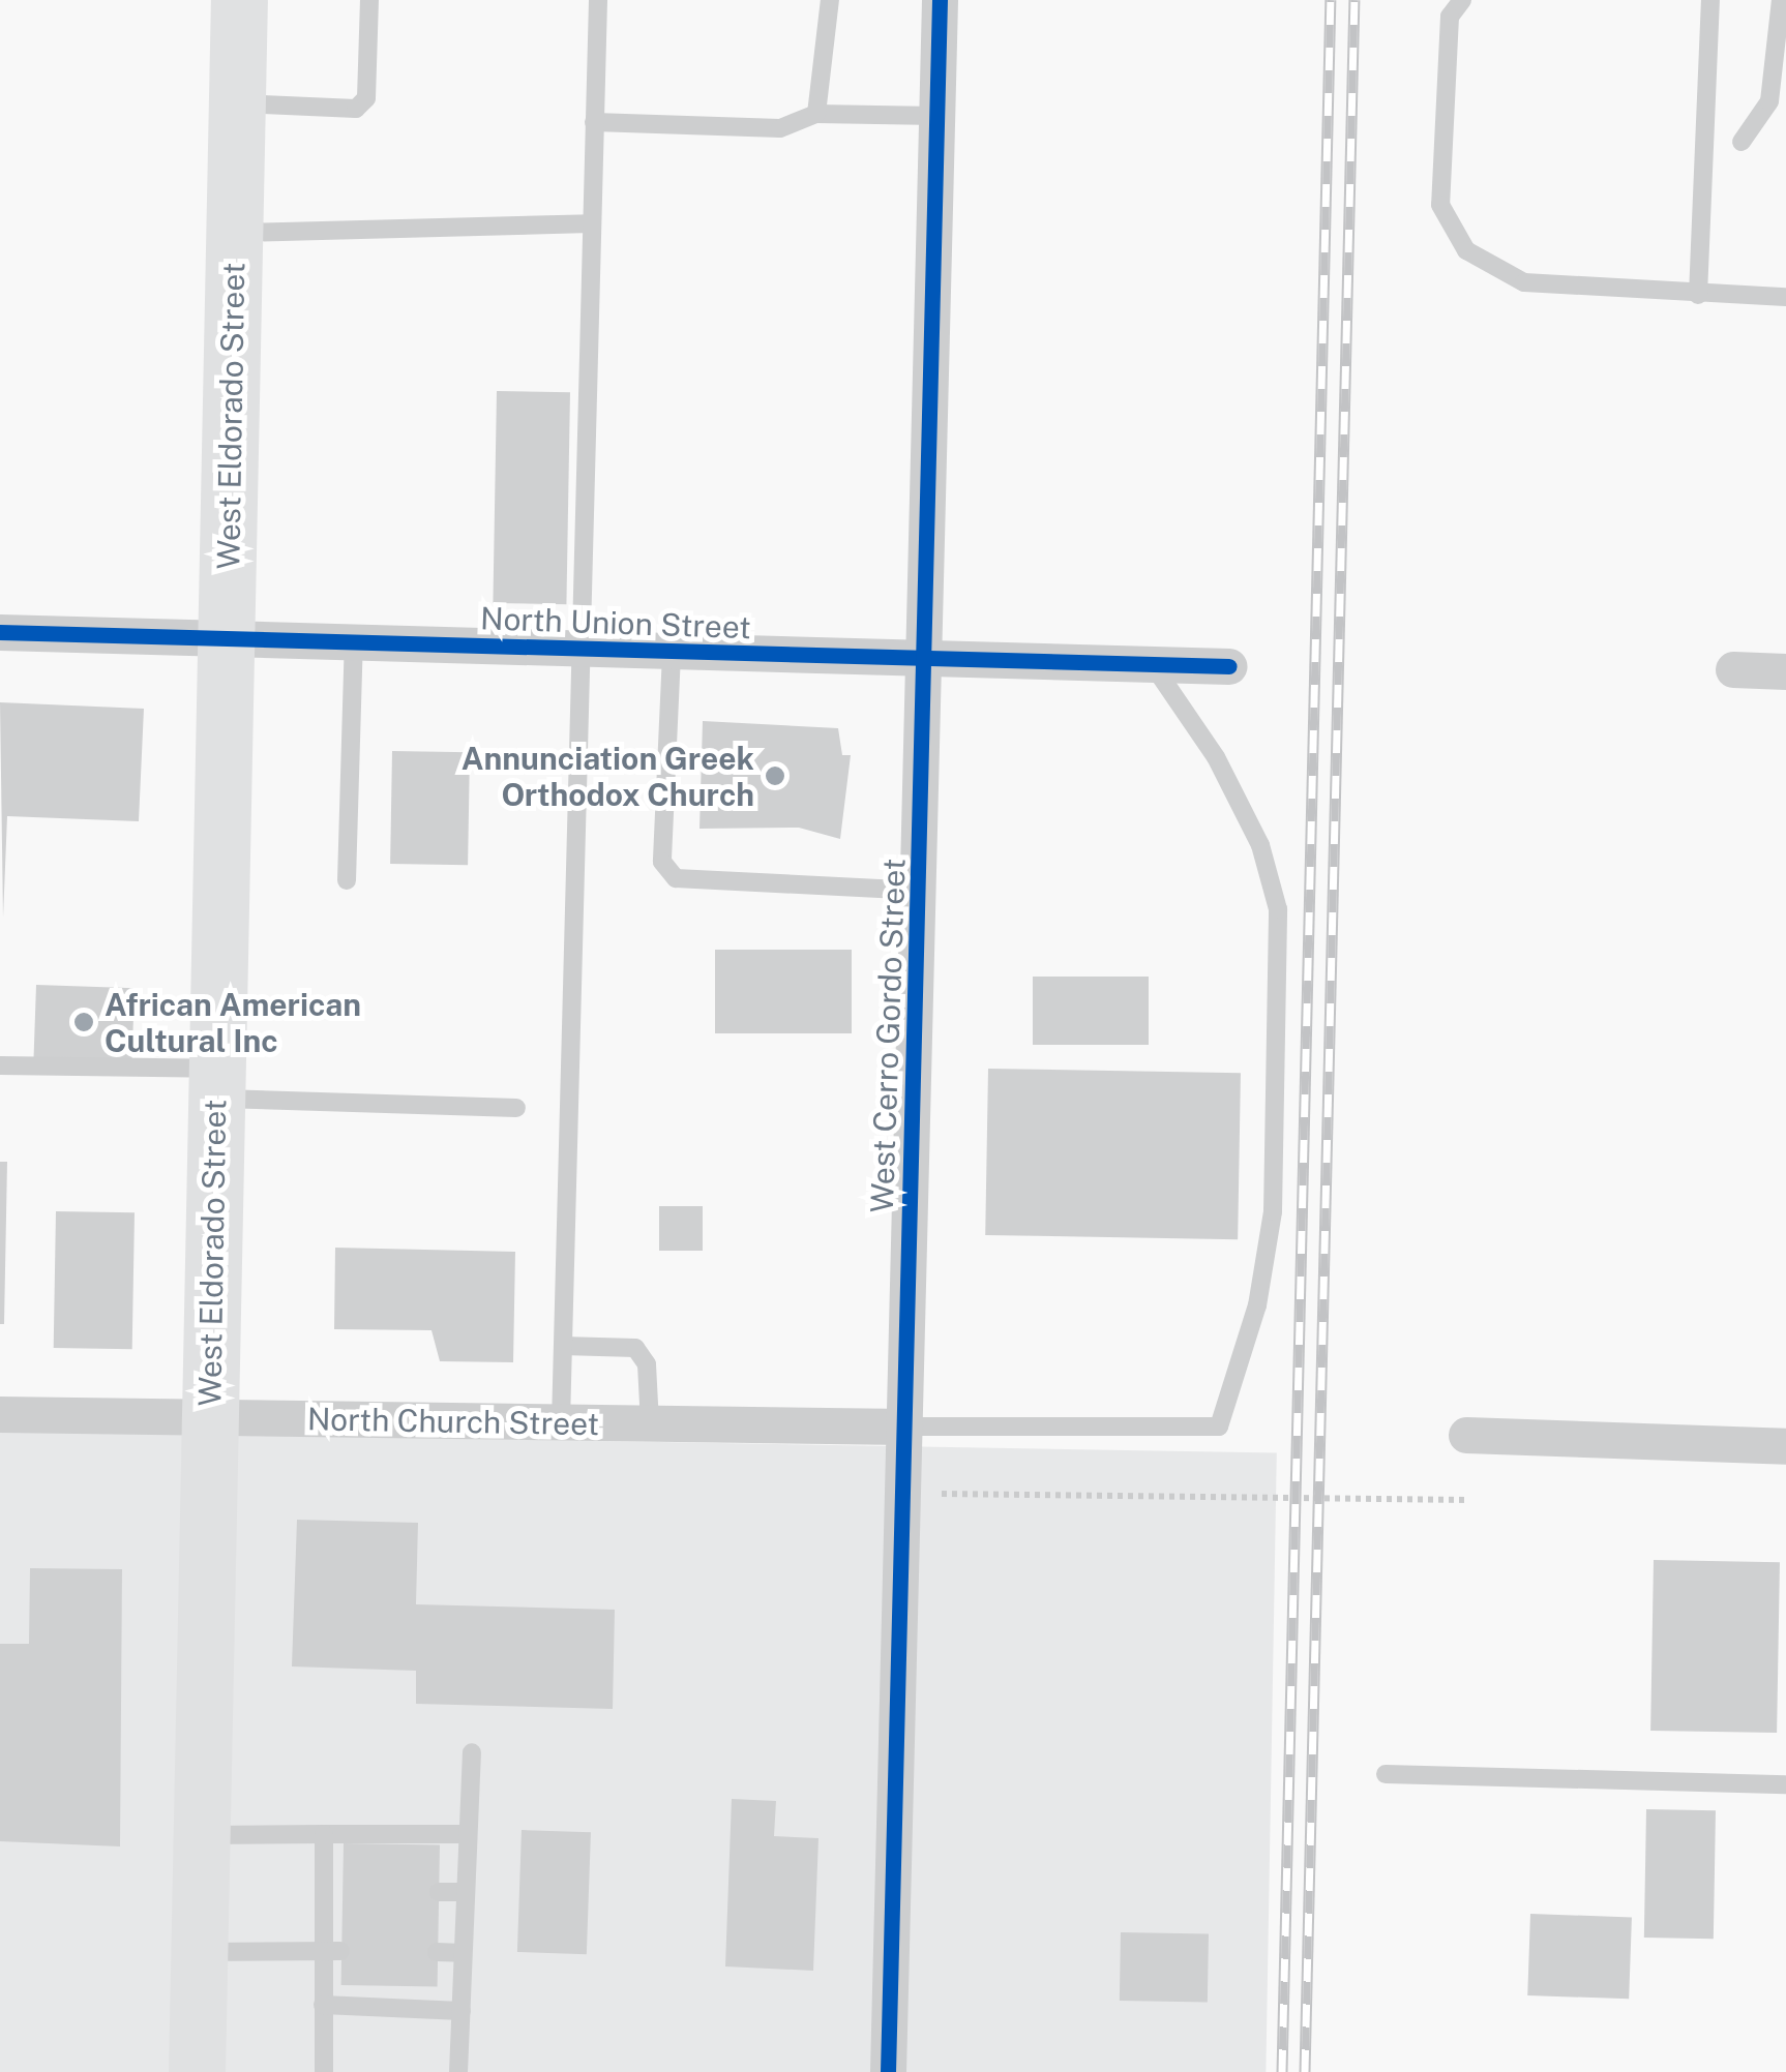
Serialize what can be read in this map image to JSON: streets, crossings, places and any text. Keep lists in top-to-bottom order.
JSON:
{
  "streets": {
    "main road": ["West Eldorado Street"],
    "street": ["North Union Street", "West Cerro Gordo Street", "North Church Street"]
  },
  "crossings": [
    ["West Eldorado Street", "North Union Street"],
    ["West Eldorado Street", "North Church Street"],
    ["North Union Street", "West Cerro Gordo Street"],
    ["West Cerro Gordo Street", "North Church Street"]
  ],
  "places": ["Annunciation Greek Orthodox Church", "African American Cultural Inc"]
}
